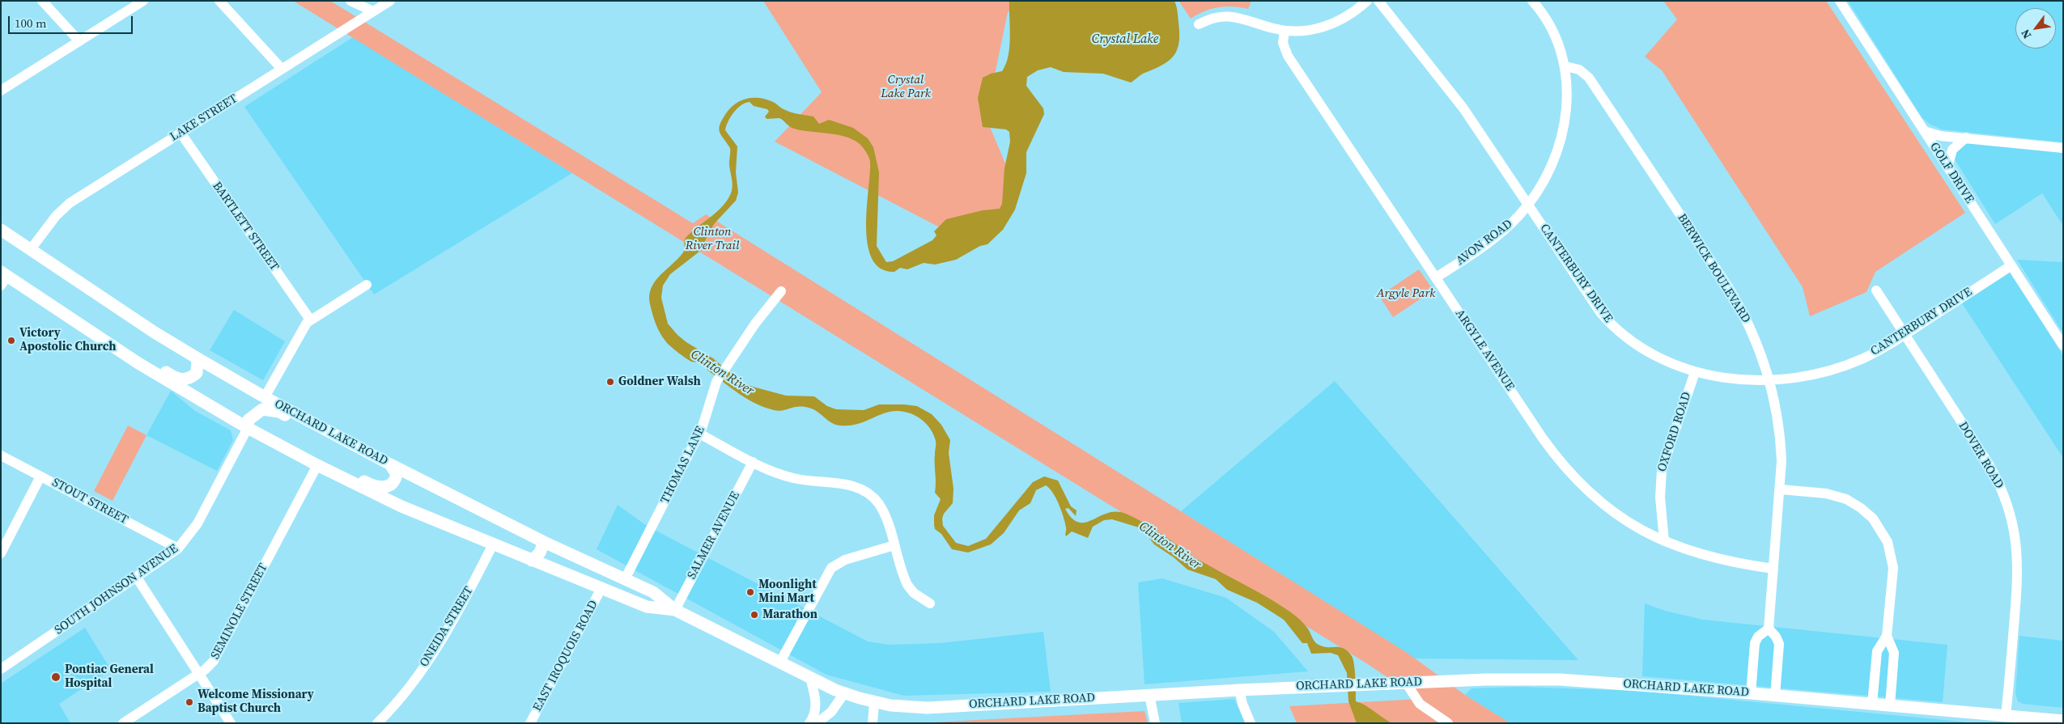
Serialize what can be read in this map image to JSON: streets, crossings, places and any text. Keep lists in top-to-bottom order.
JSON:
{
  "streets": {
    "main road": ["ORCHARD LAKE ROAD"],
    "street": [
      "LAKE STREET",
      "GOLF DRIVE",
      "BARTLETT STREET",
      "AVON ROAD",
      "BERWICK BOULEVARD",
      "CANTERBURY DRIVE",
      "ARGYLE AVENUE",
      "OXFORD ROAD",
      "DOVER ROAD",
      "THOMAS LANE",
      "STOUT STREET",
      "SALMER AVENUE",
      "SOUTH JOHNSON AVENUE",
      "SEMINOLE STREET",
      "ONEIDA STREET",
      "EAST IROQUOIS ROAD"
    ]
  },
  "crossings": [
    ["LAKE STREET", "BARTLETT STREET"],
    ["LAKE STREET", "ORCHARD LAKE ROAD"],
    ["GOLF DRIVE", "CANTERBURY DRIVE"],
    ["AVON ROAD", "BERWICK BOULEVARD"],
    ["AVON ROAD", "CANTERBURY DRIVE"],
    ["AVON ROAD", "ARGYLE AVENUE"],
    ["BERWICK BOULEVARD", "CANTERBURY DRIVE"],
    ["BERWICK BOULEVARD", "ARGYLE AVENUE"],
    ["CANTERBURY DRIVE", "OXFORD ROAD"],
    ["CANTERBURY DRIVE", "DOVER ROAD"],
    ["ARGYLE AVENUE", "OXFORD ROAD"],
    ["ORCHARD LAKE ROAD", "DOVER ROAD"],
    ["ORCHARD LAKE ROAD", "THOMAS LANE"],
    ["ORCHARD LAKE ROAD", "SALMER AVENUE"],
    ["ORCHARD LAKE ROAD", "SOUTH JOHNSON AVENUE"],
    ["ORCHARD LAKE ROAD", "SEMINOLE STREET"],
    ["ORCHARD LAKE ROAD", "ONEIDA STREET"],
    ["ORCHARD LAKE ROAD", "EAST IROQUOIS ROAD"],
    ["STOUT STREET", "SOUTH JOHNSON AVENUE"]
  ],
  "water": ["Crystal Lake", "Clinton River"],
  "parks": ["Crystal Lake Park", "Clinton River Trail", "Argyle Park"],
  "places": [
    "Victory Apostolic Church",
    "Goldner Walsh",
    "Moonlight Mini Mart",
    "Marathon",
    "Pontiac General Hospital",
    "Welcome Missionary Baptist Church"
  ],
  "scale_bar": "100 m",
  "north": "bottom left"
}
